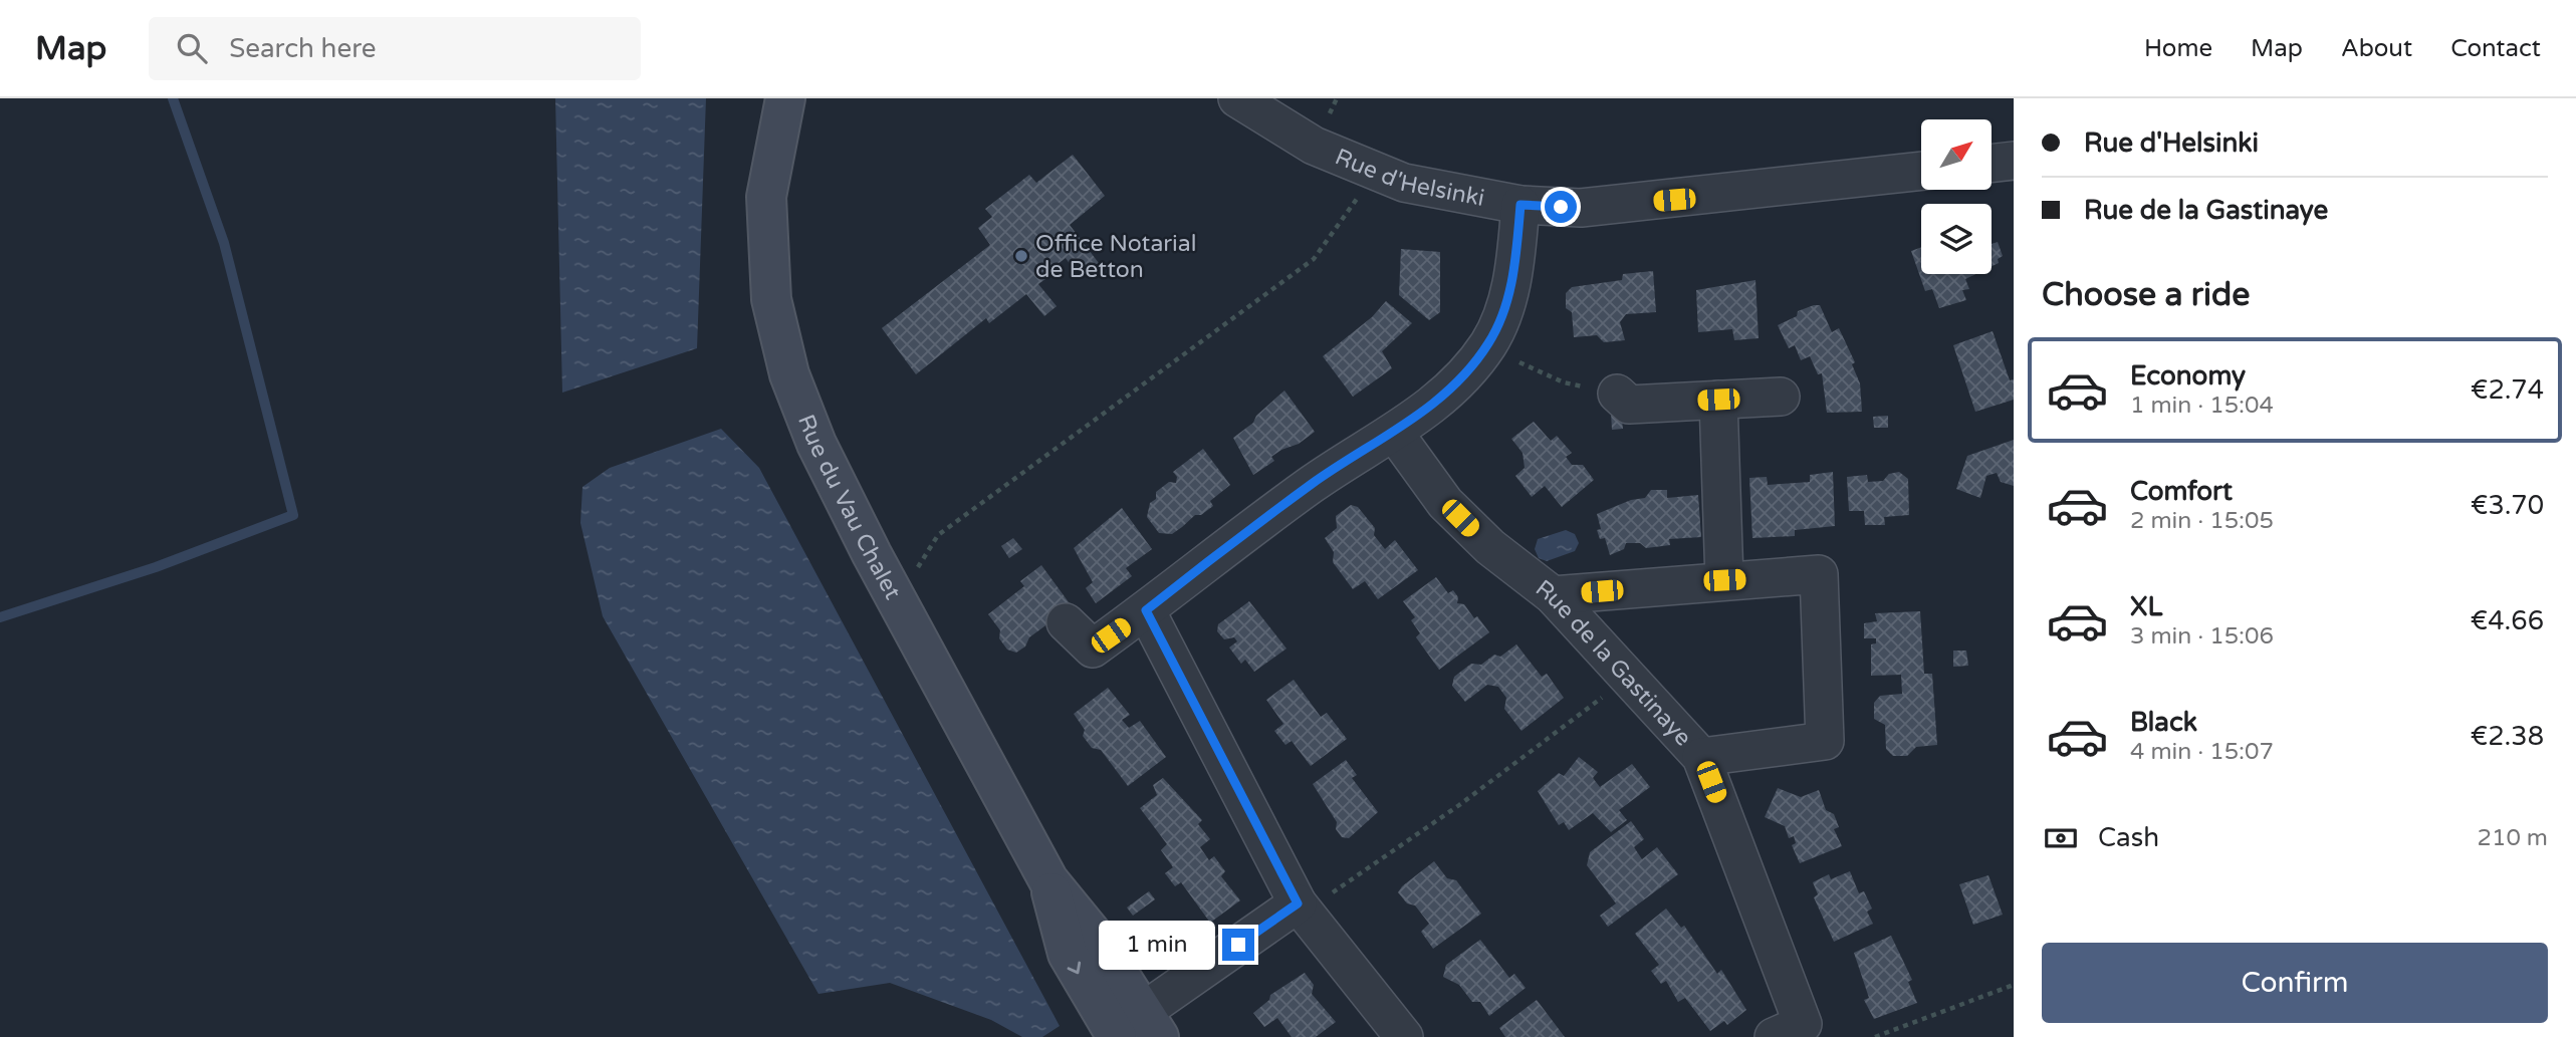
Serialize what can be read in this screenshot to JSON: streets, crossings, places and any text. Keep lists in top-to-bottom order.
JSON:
{
  "streets": {
    "street": ["Rue d'Helsinki", "Rue du Vau Chalet", "Rue de la Gastinaye"]
  },
  "places": ["Office Notarial de Betton"],
  "north": "top right",
  "page": {
    "header": "Map",
    "search": "Search here",
    "nav": [
      "Home",
      "Map",
      "About",
      "Contact"
    ],
    "banner": ["Rue d'Helsinki", "Rue de la Gastinaye"],
    "heading": "Choose a ride",
    "list": [
      {
        "name": "Economy",
        "note": "1 min · 15:04",
        "value": "€2.74"
      },
      {
        "name": "Comfort",
        "note": "2 min · 15:05",
        "value": "€3.70"
      },
      {
        "name": "XL",
        "note": "3 min · 15:06",
        "value": "€4.66"
      },
      {
        "name": "Black",
        "note": "4 min · 15:07",
        "value": "€2.38"
      }
    ],
    "pay": ["Cash", "210 m"],
    "bubble": "1 min",
    "buttons": "Confirm"
  }
}
